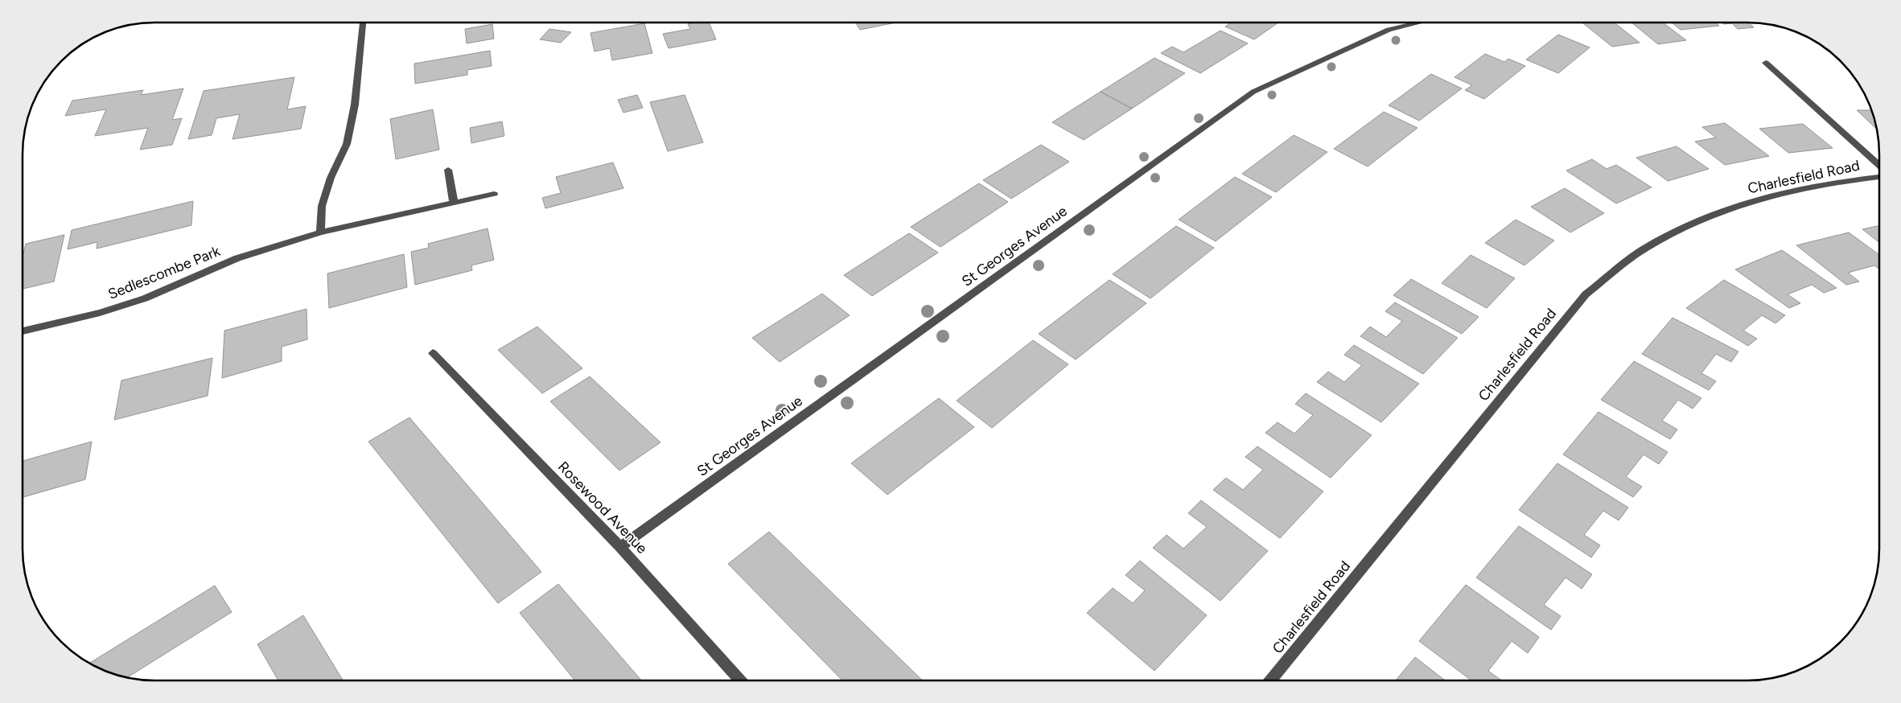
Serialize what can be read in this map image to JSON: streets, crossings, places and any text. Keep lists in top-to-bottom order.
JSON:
{
  "streets": {
    "street": [
      "Charlesfield Road",
      "St Georges Avenue",
      "Sedlescombe Park",
      "Rosewood Avenue"
    ]
  },
  "crossings": [
    ["St Georges Avenue", "Rosewood Avenue"]
  ]
}
